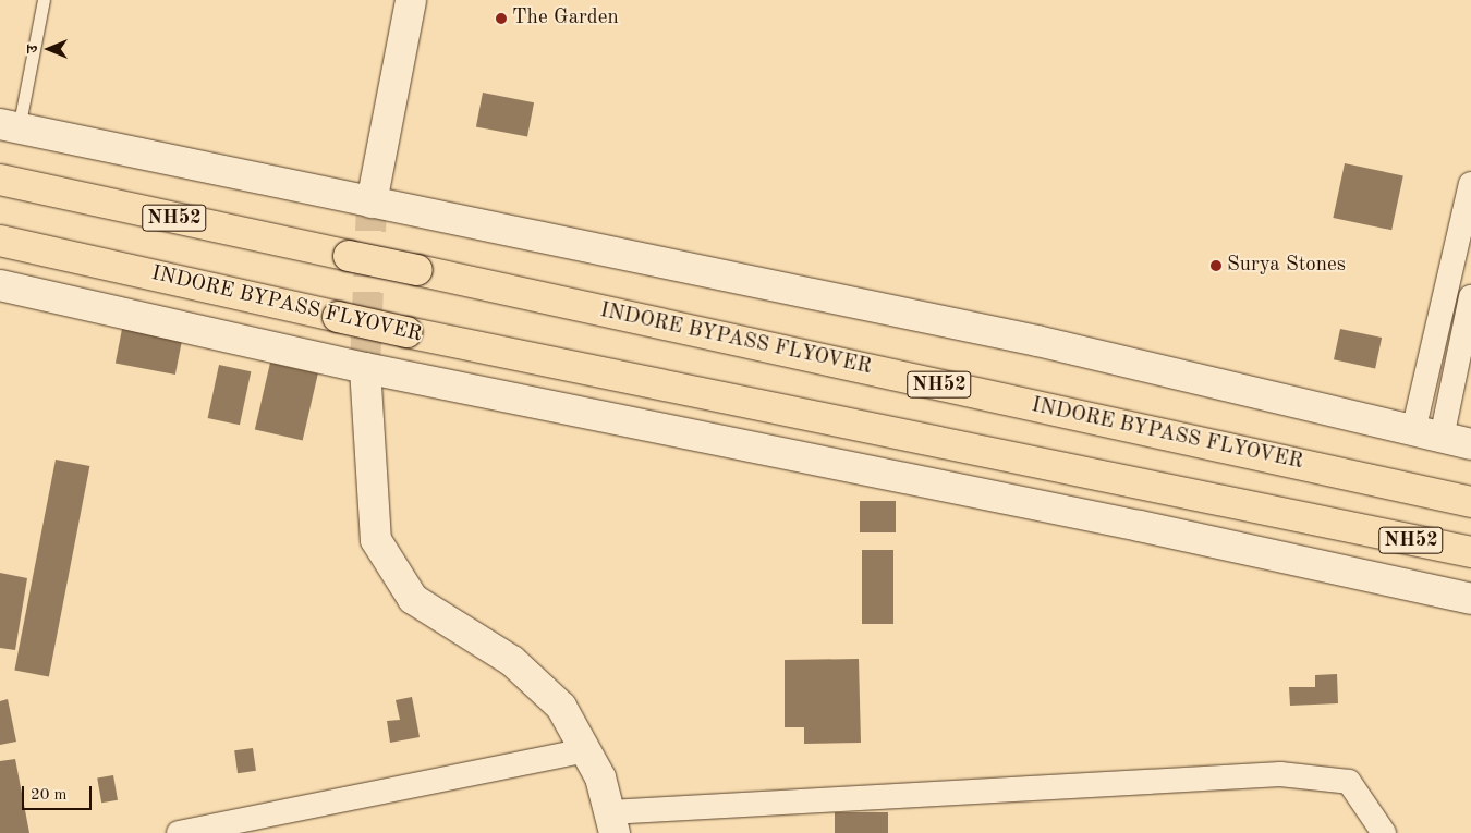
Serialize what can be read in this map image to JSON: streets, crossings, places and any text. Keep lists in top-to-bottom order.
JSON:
{
  "streets": {
    "highway": ["NH52", "INDORE BYPASS FLYOVER"]
  },
  "places": ["The Garden", "Surya Stones"],
  "scale_bar": "20 m",
  "north": "left"
}
